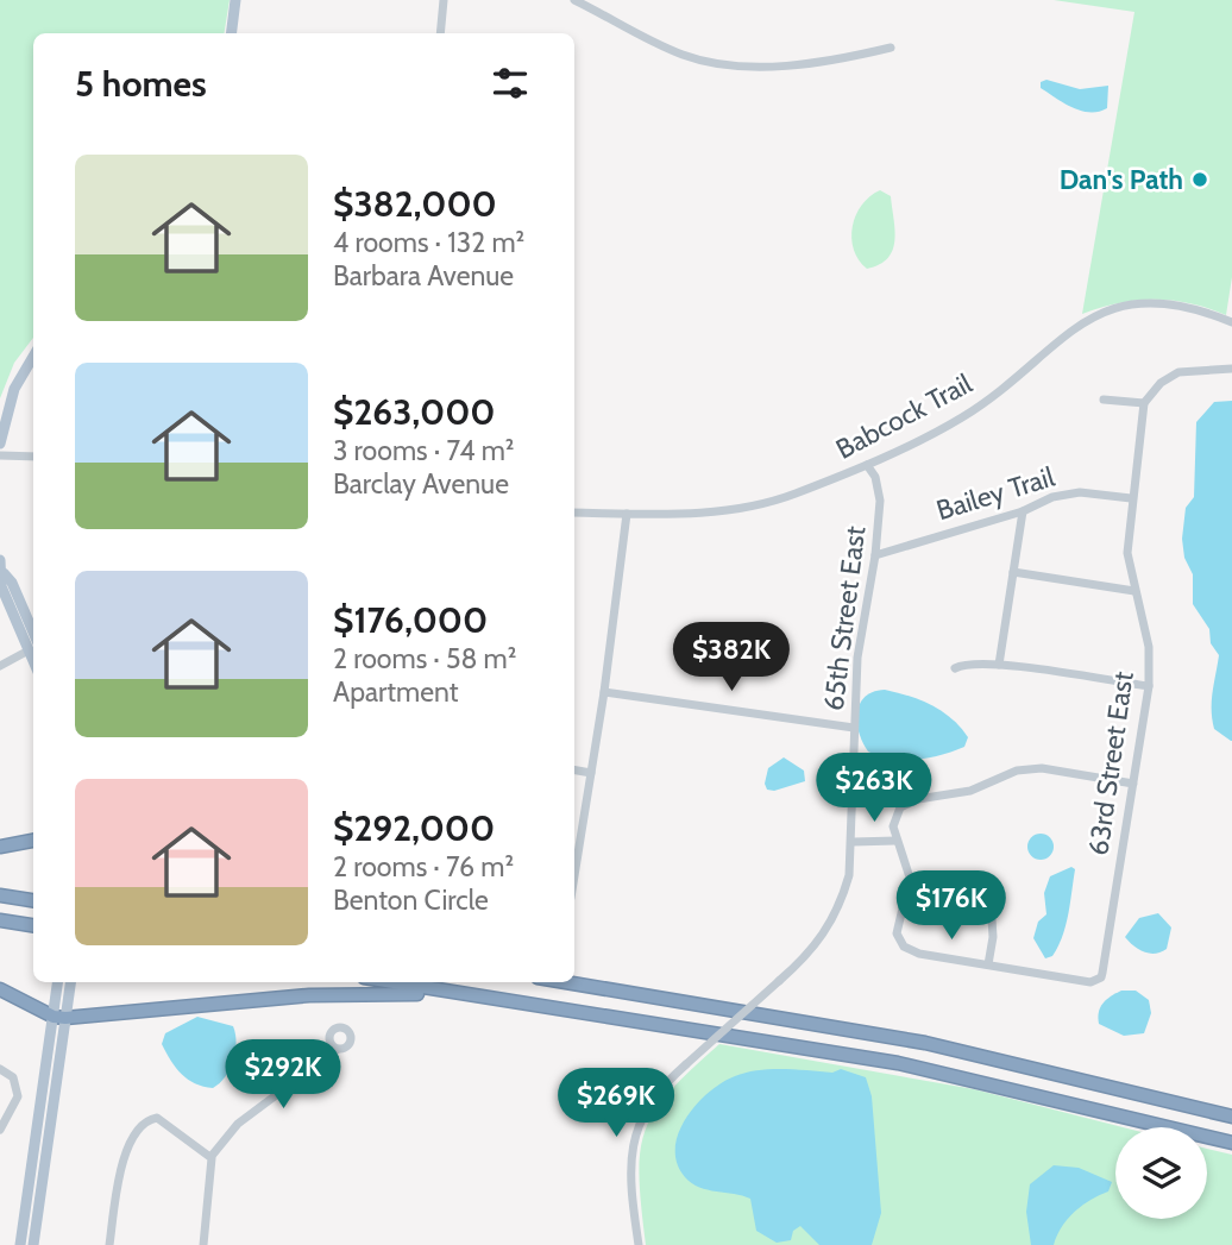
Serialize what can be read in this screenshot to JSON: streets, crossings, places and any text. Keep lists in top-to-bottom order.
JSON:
{
  "streets": {
    "street": [
      "Babcock Trail",
      "Bailey Trail",
      "65th Street East",
      "63rd Street East"
    ]
  },
  "crossings": [
    ["Babcock Trail", "65th Street East"],
    ["Bailey Trail", "65th Street East"],
    ["Bailey Trail", "63rd Street East"]
  ],
  "places": ["Dan's Path"],
  "page": {
    "heading": "5 homes",
    "list": [
      {
        "name": "$382,000",
        "note": "4 rooms · 132 m² · Barbara Avenue"
      },
      {
        "name": "$263,000",
        "note": "3 rooms · 74 m² · Barclay Avenue"
      },
      {
        "name": "$176,000",
        "note": "2 rooms · 58 m² · Apartment"
      },
      {
        "name": "$292,000",
        "note": "2 rooms · 76 m² · Benton Circle"
      }
    ],
    "price": [
      "$382K",
      "$263K",
      "$176K",
      "$292K",
      "$269K"
    ]
  }
}
